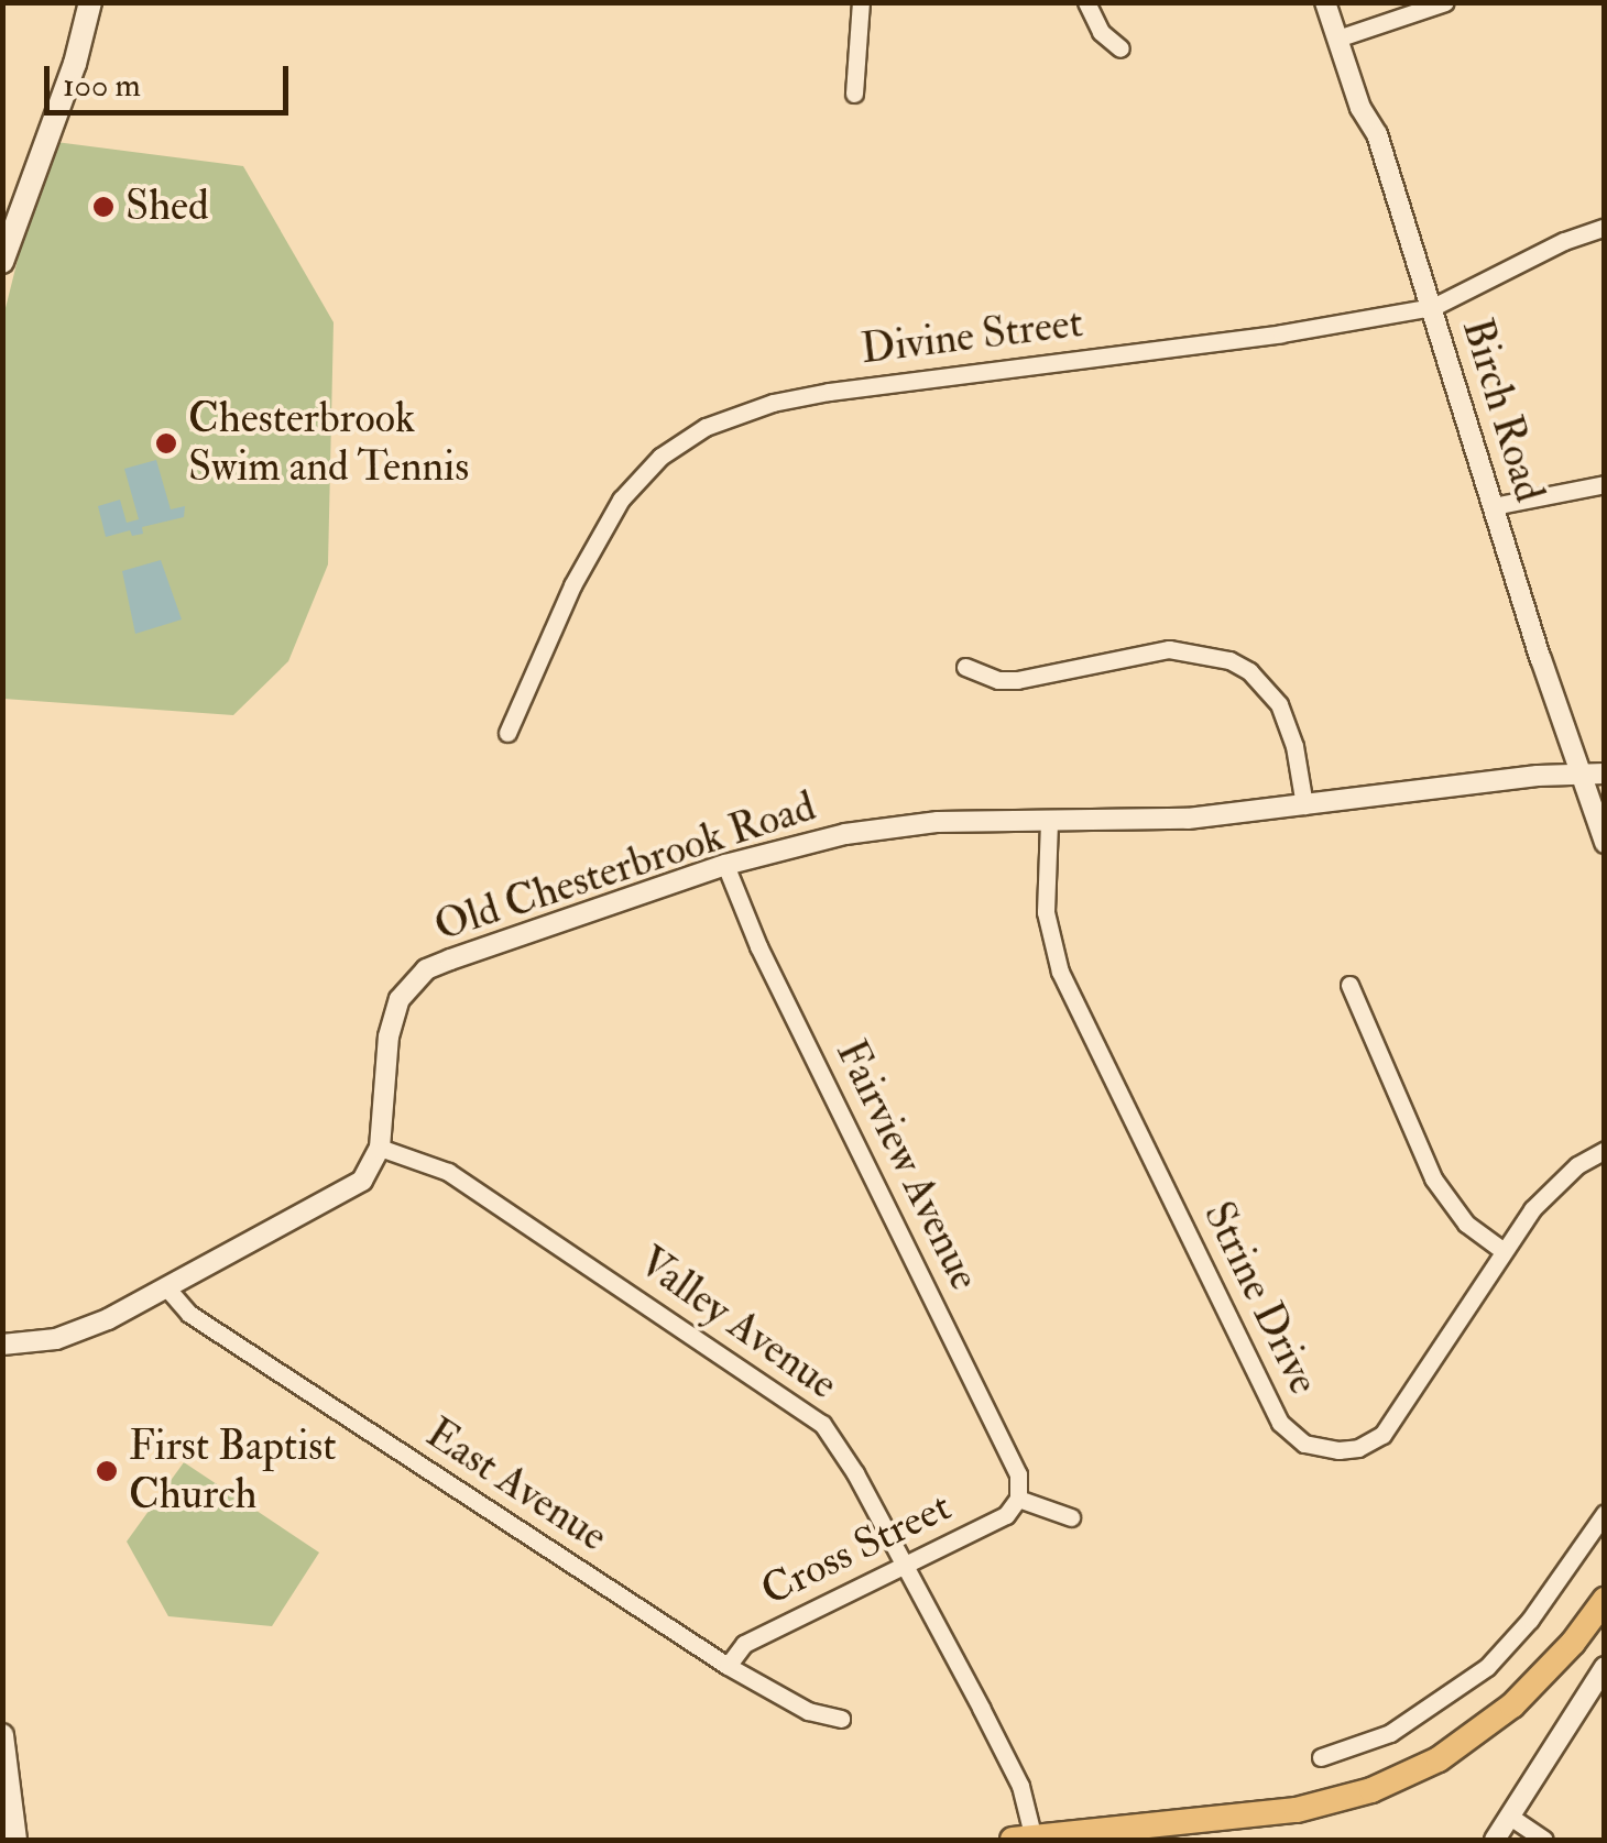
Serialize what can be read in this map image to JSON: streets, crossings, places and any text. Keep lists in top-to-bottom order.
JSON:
{
  "streets": {
    "street": [
      "Divine Street",
      "Birch Road",
      "Old Chesterbrook Road",
      "Fairview Avenue",
      "Strine Drive",
      "Valley Avenue",
      "East Avenue",
      "Cross Street"
    ]
  },
  "crossings": [
    ["Divine Street", "Birch Road"],
    ["Birch Road", "Old Chesterbrook Road"],
    ["Old Chesterbrook Road", "Fairview Avenue"],
    ["Old Chesterbrook Road", "Strine Drive"],
    ["Old Chesterbrook Road", "Valley Avenue"],
    ["Fairview Avenue", "Cross Street"],
    ["Valley Avenue", "Cross Street"],
    ["East Avenue", "Cross Street"]
  ],
  "places": ["Shed", "Chesterbrook Swim and Tennis", "First Baptist Church"],
  "scale_bar": "100 m"
}
